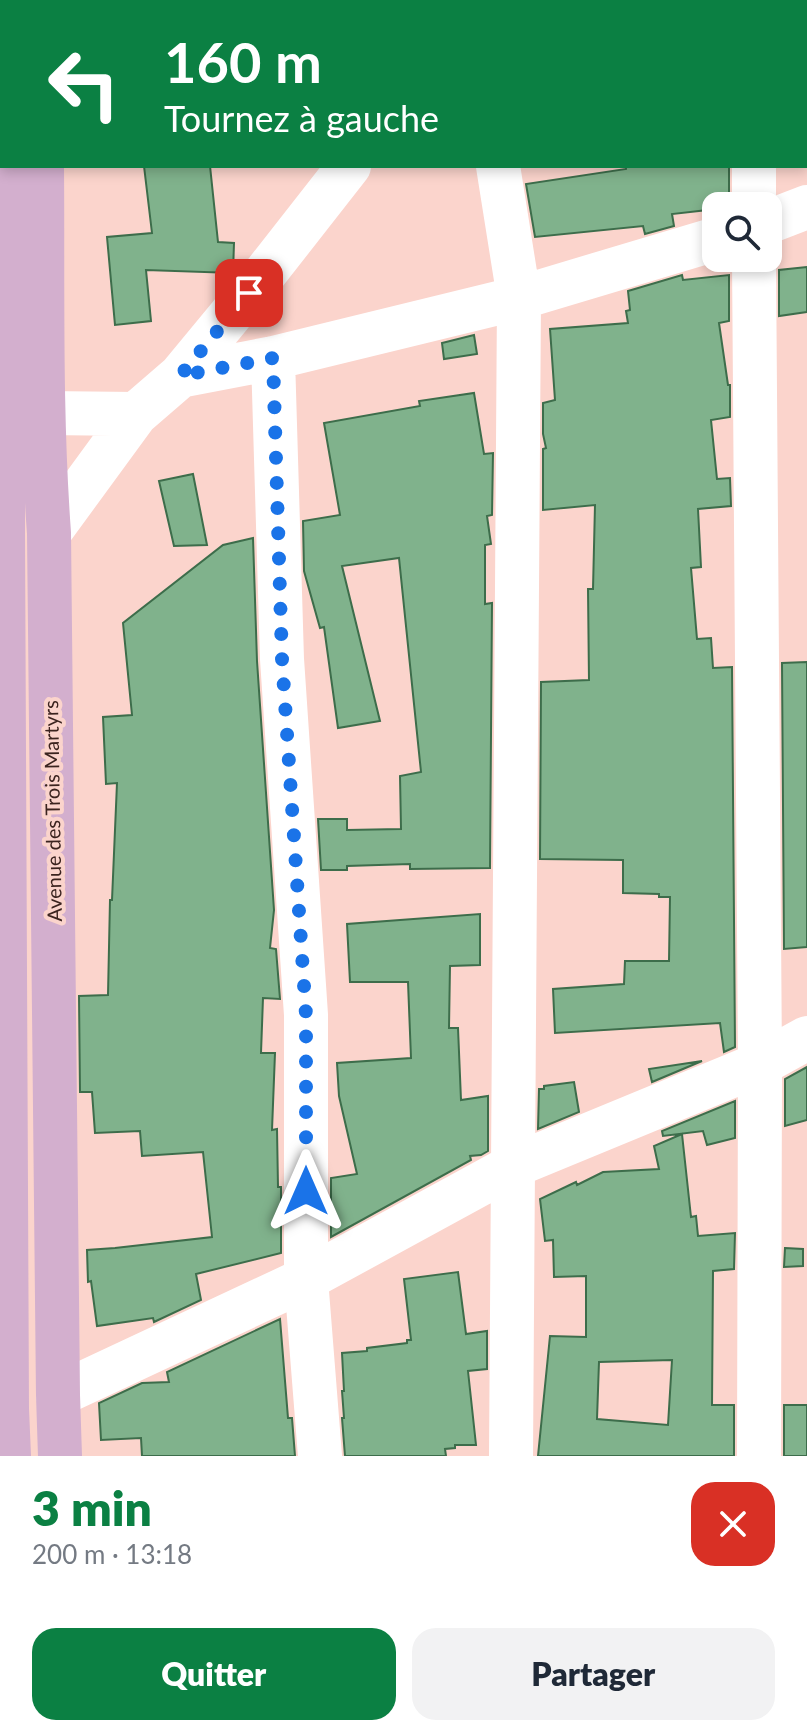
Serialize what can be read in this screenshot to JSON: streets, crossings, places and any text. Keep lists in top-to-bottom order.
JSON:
{
  "streets": {
    "main road": ["Avenue des Trois Martyrs"]
  },
  "page": {
    "turn": ["160 m", "Tournez à gauche"],
    "heading": ["3 min", "200 m · 13:18"],
    "buttons": ["Quitter", "Partager"]
  }
}
